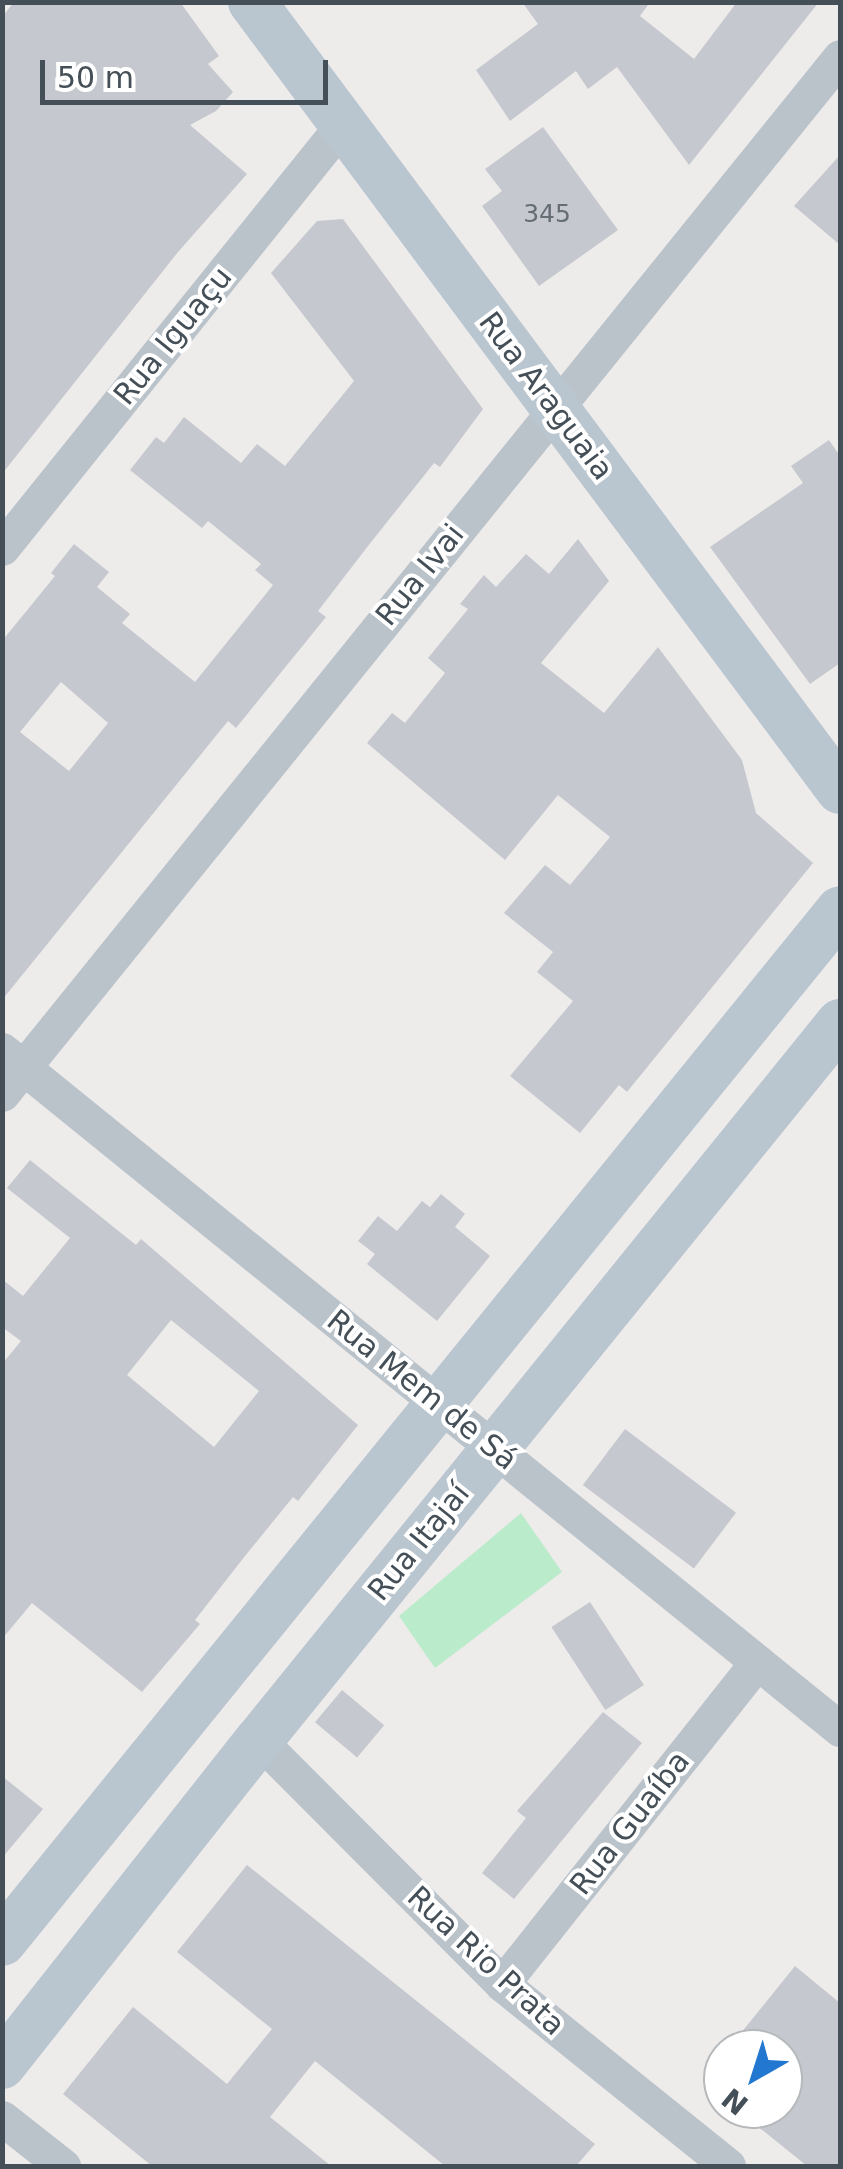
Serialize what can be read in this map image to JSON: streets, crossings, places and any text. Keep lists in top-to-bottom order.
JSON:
{
  "streets": {
    "street": [
      "Rua Iguaçu",
      "Rua Araguaia",
      "Rua Ivai",
      "Rua Mem de Sá",
      "Rua Itajaí",
      "Rua Guaíba",
      "Rua Rio Prata"
    ]
  },
  "crossings": [
    ["Rua Iguaçu", "Rua Araguaia"],
    ["Rua Araguaia", "Rua Ivai"],
    ["Rua Ivai", "Rua Mem de Sá"],
    ["Rua Mem de Sá", "Rua Itajaí"],
    ["Rua Mem de Sá", "Rua Guaíba"],
    ["Rua Itajaí", "Rua Rio Prata"],
    ["Rua Guaíba", "Rua Rio Prata"]
  ],
  "house_numbers": ["345"],
  "scale_bar": "50 m",
  "north": "bottom left"
}
